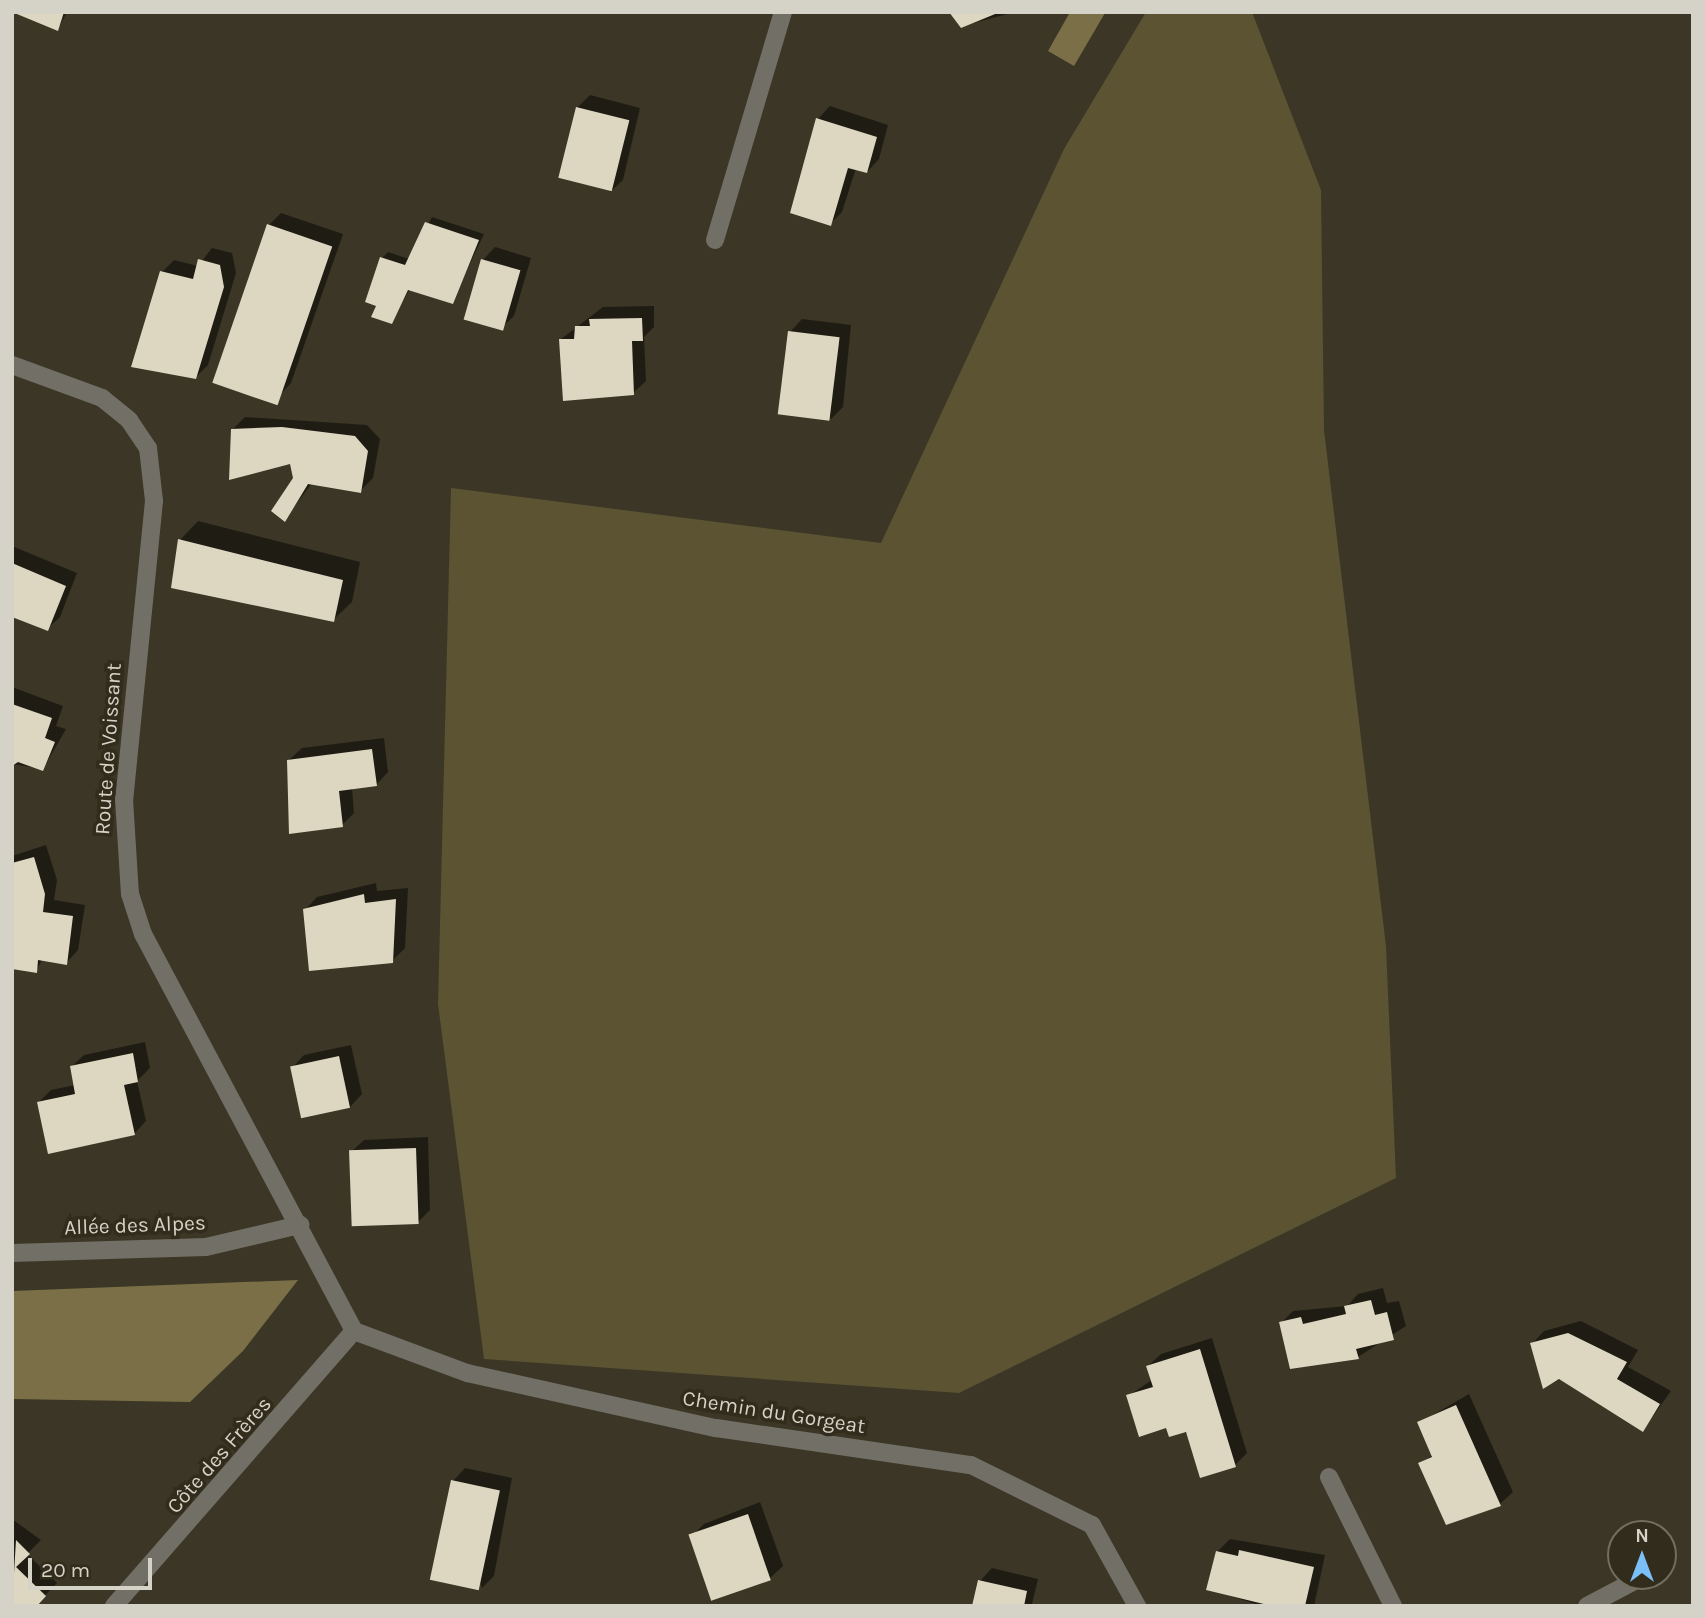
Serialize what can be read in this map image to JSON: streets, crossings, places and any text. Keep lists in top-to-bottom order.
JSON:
{
  "streets": {
    "street": [
      "Route de Voissant",
      "Allée des Alpes",
      "Chemin du Gorgeat",
      "Côte des Frères"
    ]
  },
  "crossings": [
    ["Route de Voissant", "Allée des Alpes"],
    ["Route de Voissant", "Chemin du Gorgeat"],
    ["Route de Voissant", "Côte des Frères"],
    ["Chemin du Gorgeat", "Côte des Frères"]
  ],
  "scale_bar": "20 m",
  "north": "top"
}
